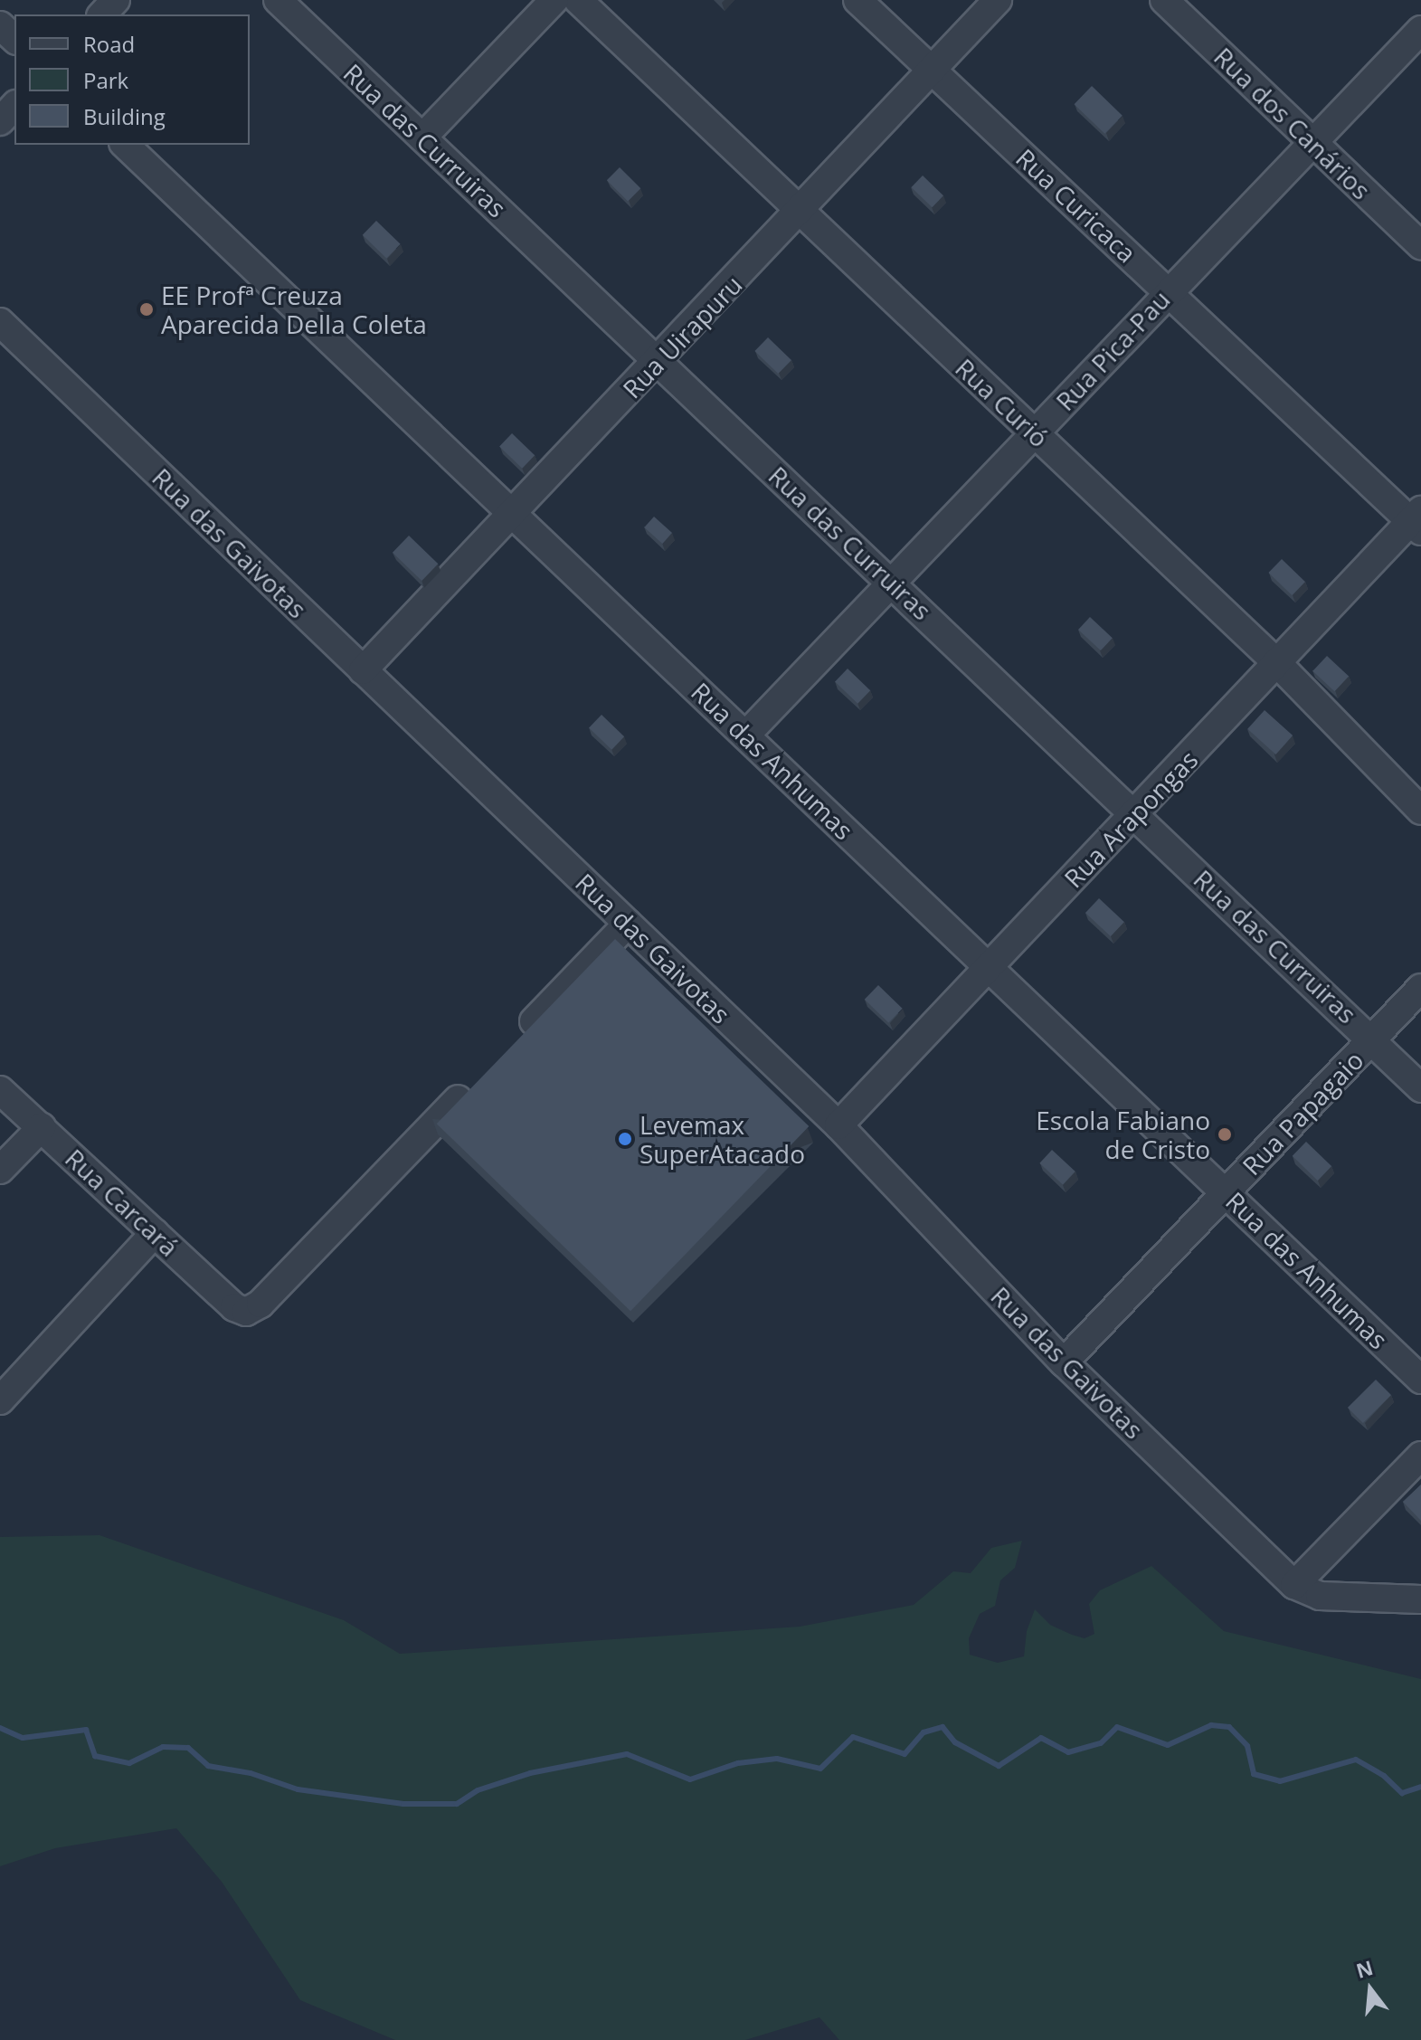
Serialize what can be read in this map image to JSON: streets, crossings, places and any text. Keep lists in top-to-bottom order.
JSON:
{
  "streets": {
    "street": [
      "Rua dos Canários",
      "Rua das Curruiras",
      "Rua Curicaca",
      "Rua Uirapuru",
      "Rua Pica-Pau",
      "Rua Curió",
      "Rua das Gaivotas",
      "Rua das Anhumas",
      "Rua Arapongas",
      "Rua Papagaio",
      "Rua Carcará"
    ]
  },
  "crossings": [
    ["Rua dos Canários", "Rua Pica-Pau"],
    ["Rua das Curruiras", "Rua Uirapuru"],
    ["Rua das Curruiras", "Rua Pica-Pau"],
    ["Rua das Curruiras", "Rua Arapongas"],
    ["Rua das Curruiras", "Rua Papagaio"],
    ["Rua Curicaca", "Rua Uirapuru"],
    ["Rua Curicaca", "Rua Pica-Pau"],
    ["Rua Curicaca", "Rua Arapongas"],
    ["Rua Uirapuru", "Rua Curió"],
    ["Rua Uirapuru", "Rua das Gaivotas"],
    ["Rua Uirapuru", "Rua das Anhumas"],
    ["Rua Pica-Pau", "Rua Curió"],
    ["Rua Pica-Pau", "Rua das Anhumas"],
    ["Rua Curió", "Rua Arapongas"],
    ["Rua das Gaivotas", "Rua Arapongas"],
    ["Rua das Gaivotas", "Rua Papagaio"],
    ["Rua das Anhumas", "Rua Arapongas"],
    ["Rua das Anhumas", "Rua Papagaio"]
  ],
  "places": ["EE Profª Creuza Aparecida Della Coleta", "Escola Fabiano de Cristo", "Levemax SuperAtacado"],
  "legend": ["Road", "Park", "Building"],
  "north": "top"
}
